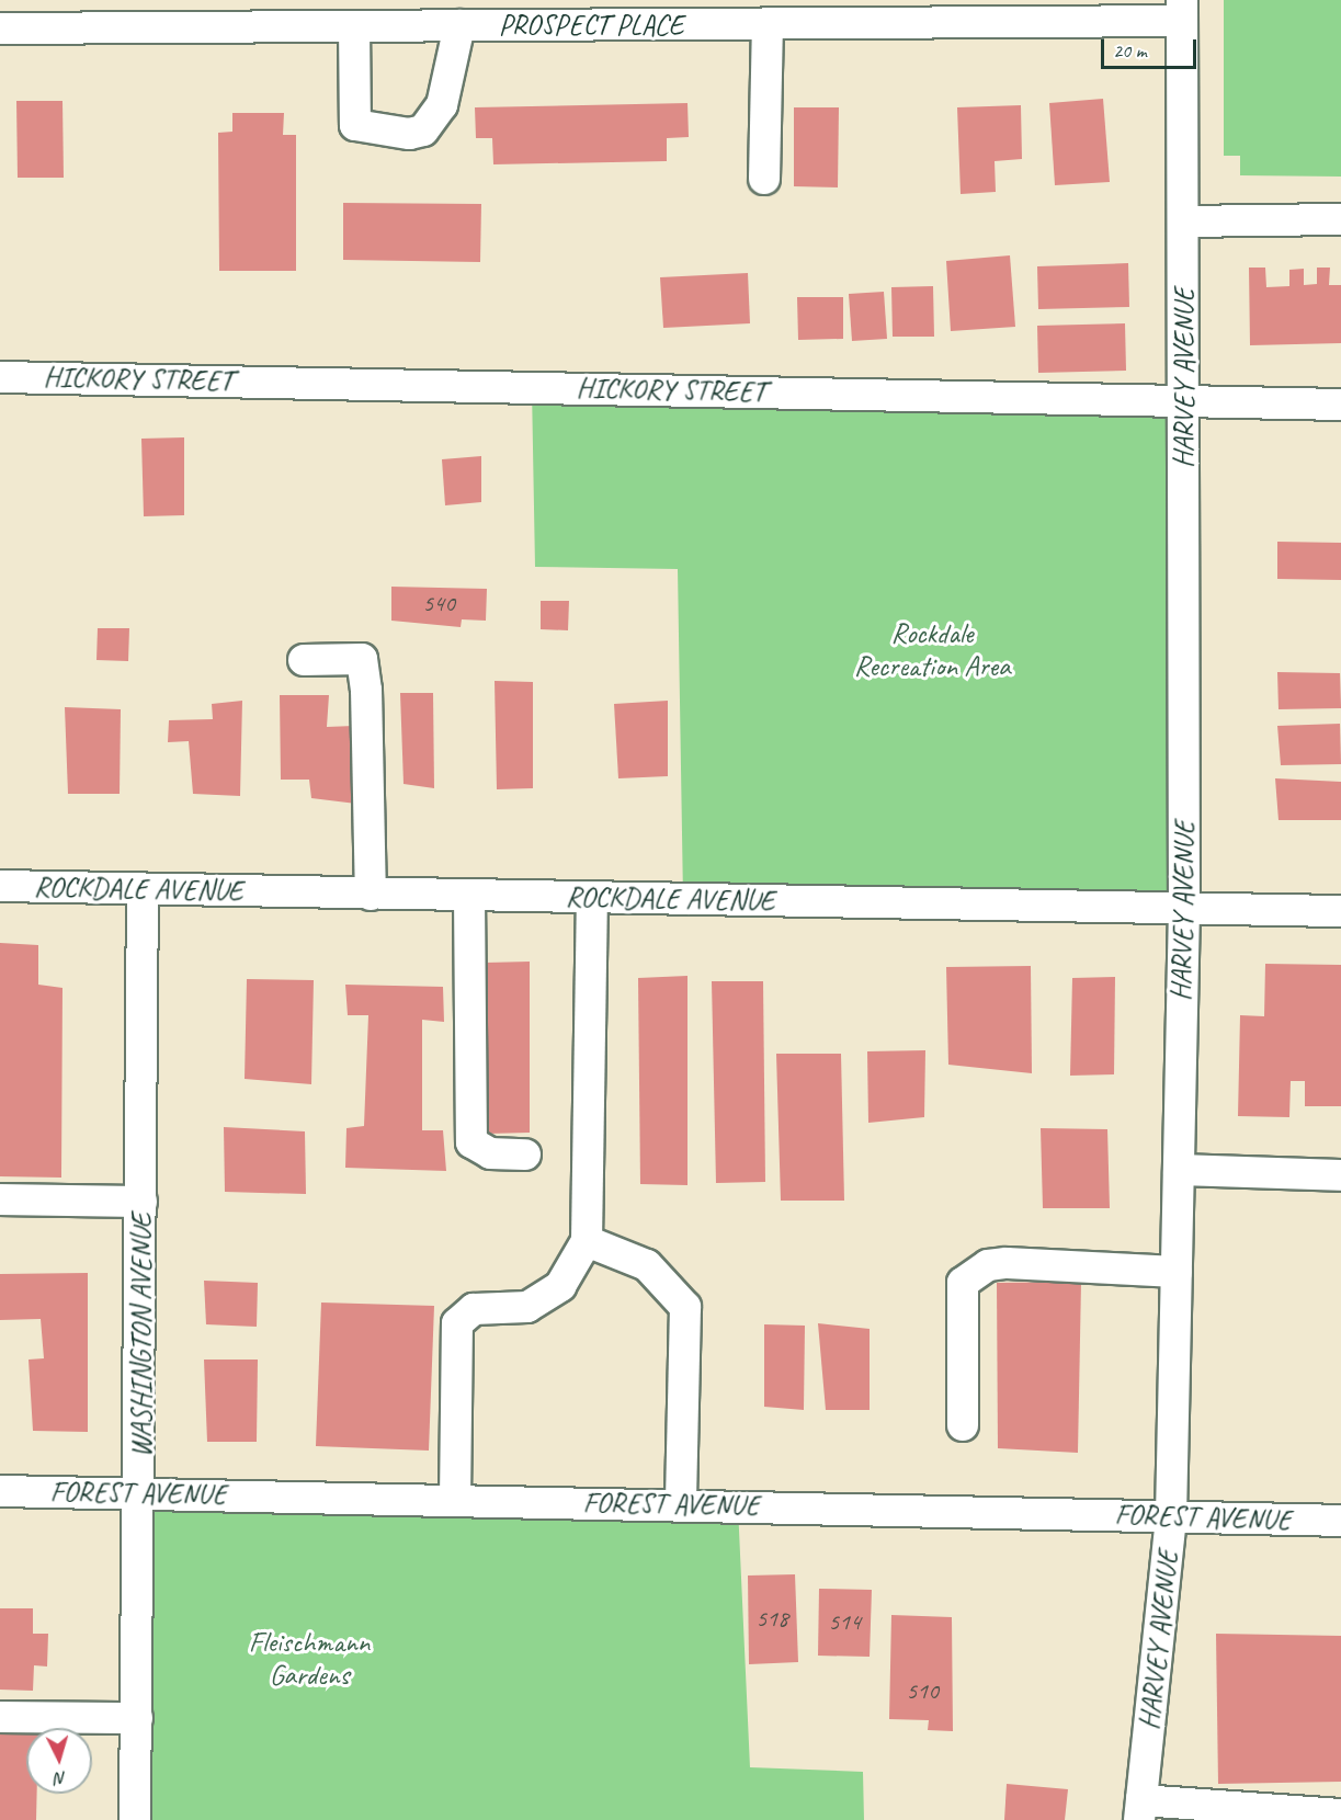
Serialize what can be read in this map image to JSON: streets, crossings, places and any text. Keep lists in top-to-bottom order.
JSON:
{
  "streets": {
    "street": [
      "PROSPECT PLACE",
      "HARVEY AVENUE",
      "HICKORY STREET",
      "ROCKDALE AVENUE",
      "WASHINGTON AVENUE",
      "FOREST AVENUE"
    ]
  },
  "crossings": [
    ["PROSPECT PLACE", "HARVEY AVENUE"],
    ["HARVEY AVENUE", "HICKORY STREET"],
    ["HARVEY AVENUE", "ROCKDALE AVENUE"],
    ["HARVEY AVENUE", "FOREST AVENUE"],
    ["ROCKDALE AVENUE", "WASHINGTON AVENUE"],
    ["WASHINGTON AVENUE", "FOREST AVENUE"]
  ],
  "parks": ["Rockdale Recreation Area", "Fleischmann Gardens"],
  "house_numbers": [
    "540",
    "518",
    "514",
    "510"
  ],
  "scale_bar": "20 m",
  "north": "bottom"
}
